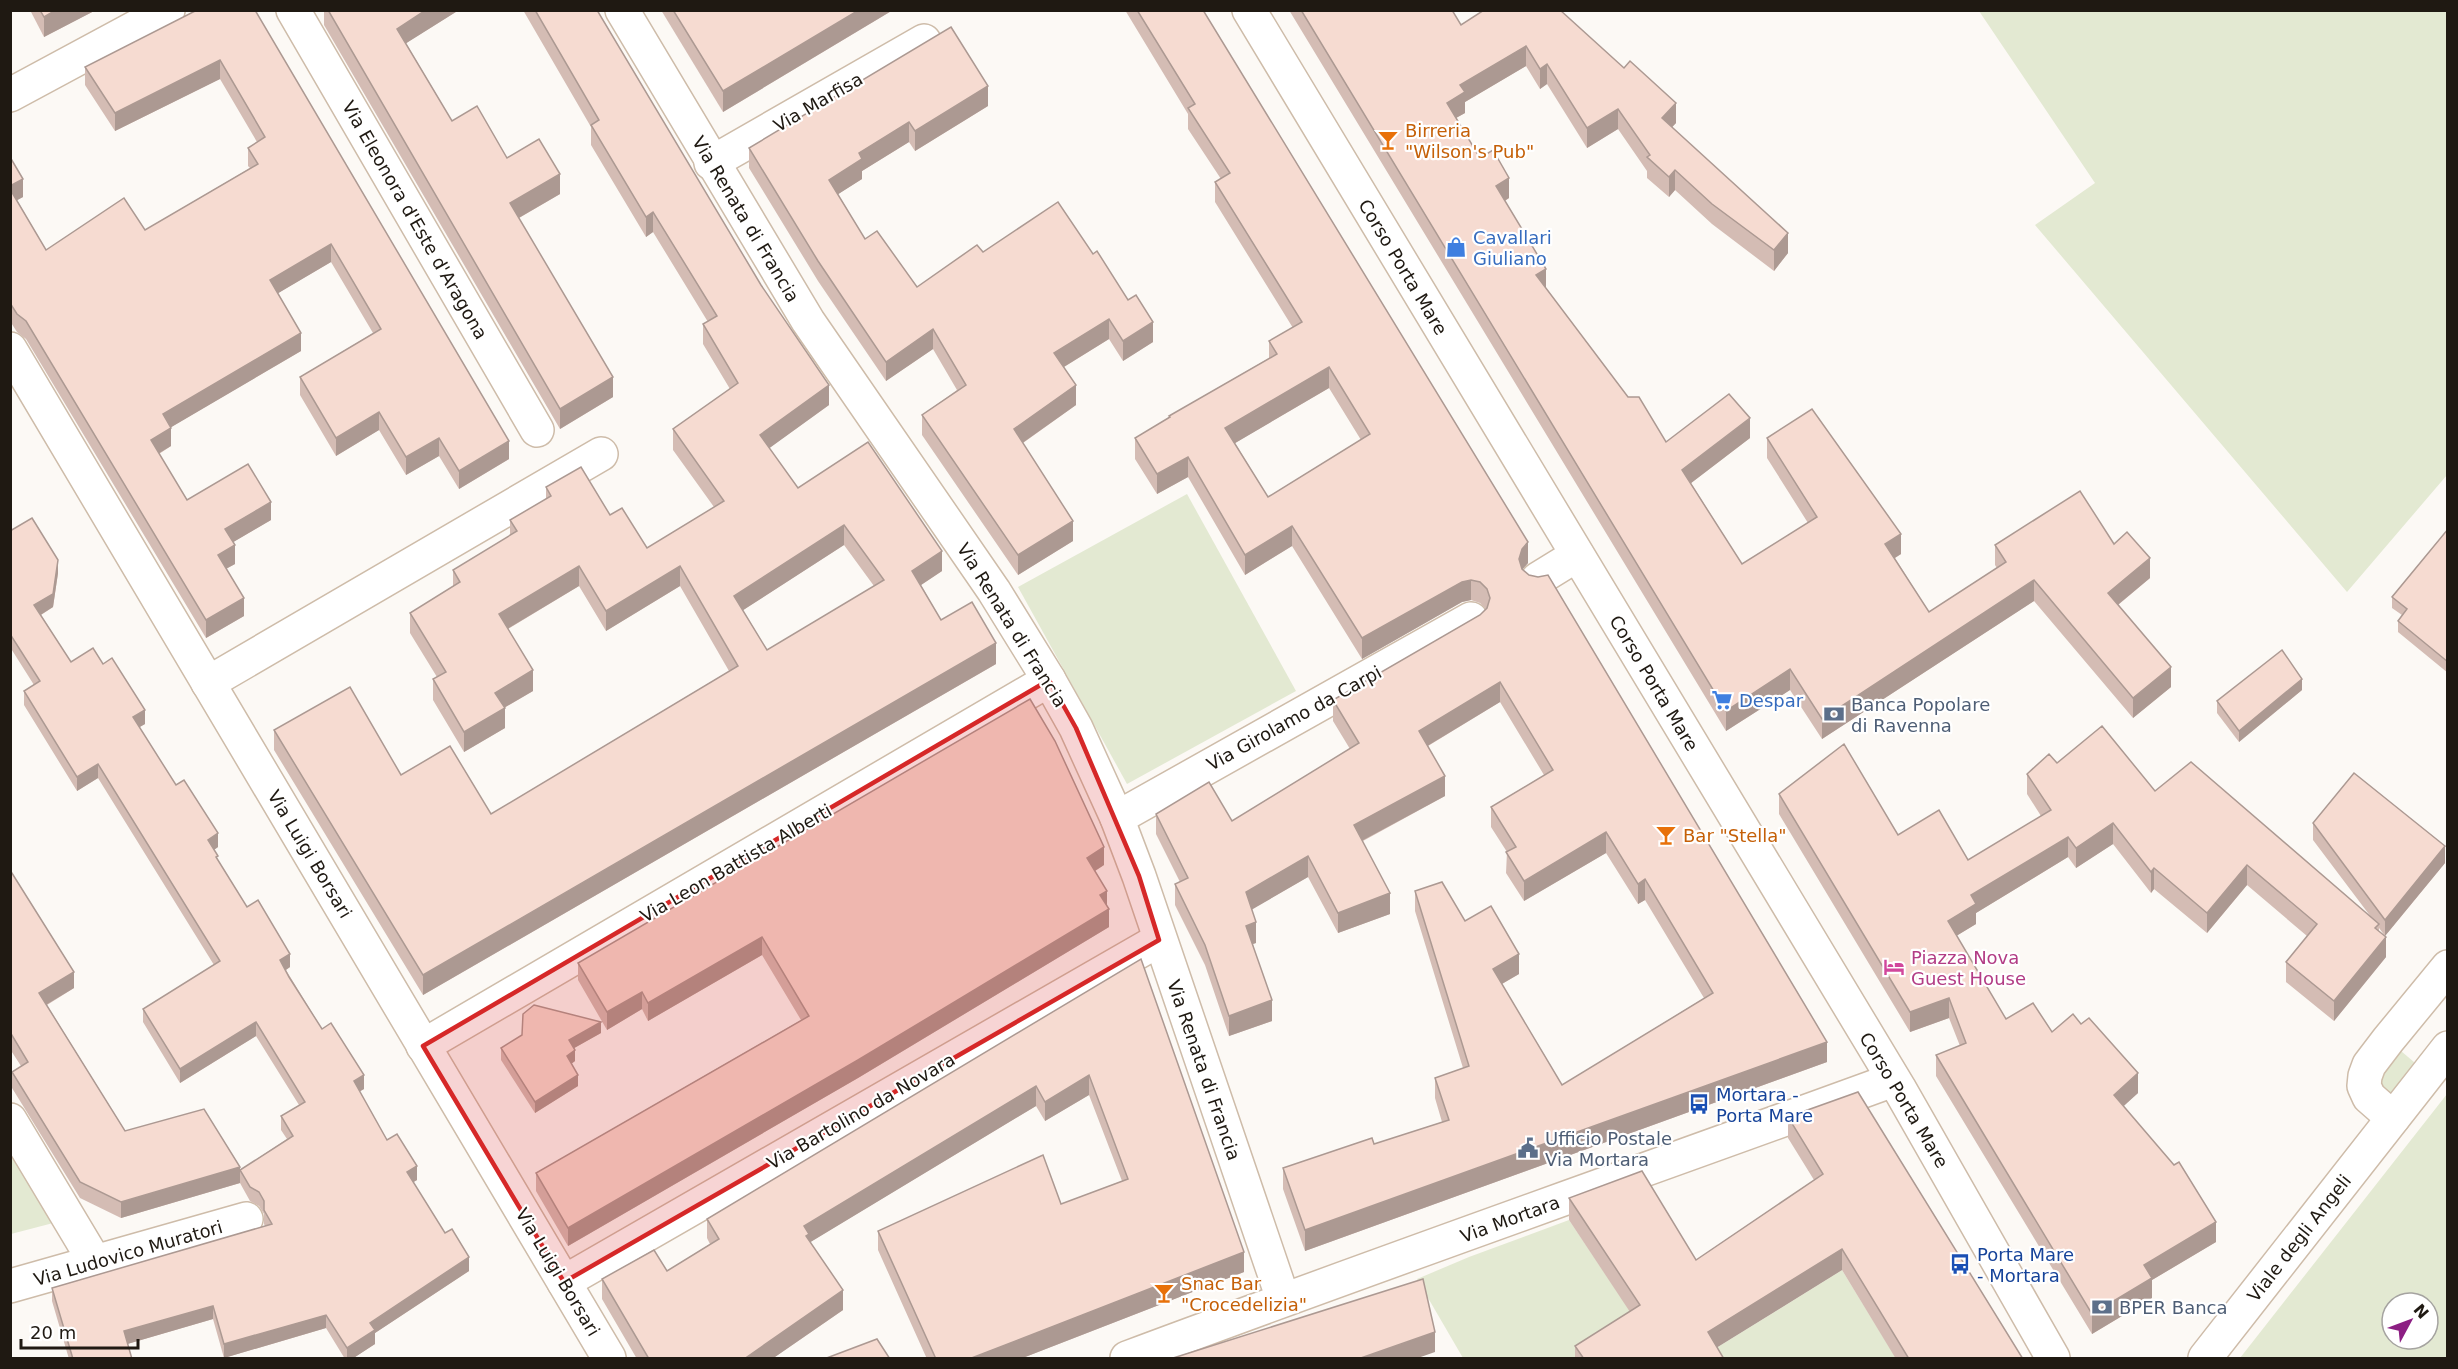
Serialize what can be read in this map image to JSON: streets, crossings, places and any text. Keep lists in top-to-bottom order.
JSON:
{
  "streets": {
    "street": [
      "Via Marfisa",
      "Via Renata di Francia",
      "Via Eleonora d'Este d'Aragona",
      "Corso Porta Mare",
      "Via Girolamo da Carpi",
      "Via Luigi Borsari",
      "Via Leon Battista Alberti",
      "Via Bartolino da Novara",
      "Via Mortara",
      "Viale degli Angeli",
      "Via Ludovico Muratori"
    ]
  },
  "crossings": [
    ["Via Marfisa", "Via Renata di Francia"],
    ["Via Renata di Francia", "Via Girolamo da Carpi"],
    ["Via Renata di Francia", "Via Leon Battista Alberti"],
    ["Via Renata di Francia", "Via Bartolino da Novara"],
    ["Via Renata di Francia", "Via Mortara"],
    ["Corso Porta Mare", "Via Mortara"],
    ["Via Luigi Borsari", "Via Leon Battista Alberti"],
    ["Via Luigi Borsari", "Via Bartolino da Novara"]
  ],
  "places": {
    "bar": ["Birreria \"Wilson's Pub\"", "Bar \"Stella\"", "Snac Bar \"Crocedelizia\""],
    "shop": ["Cavallari Giuliano"],
    "supermarket": ["Despar"],
    "bank": ["Banca Popolare di Ravenna", "BPER Banca"],
    "hotel": ["Piazza Nova Guest House"],
    "bus stop": ["Mortara - Porta Mare", "Porta Mare - Mortara"],
    "public building": ["Ufficio Postale Via Mortara"]
  },
  "scale_bar": "20 m",
  "north": "top right"
}
